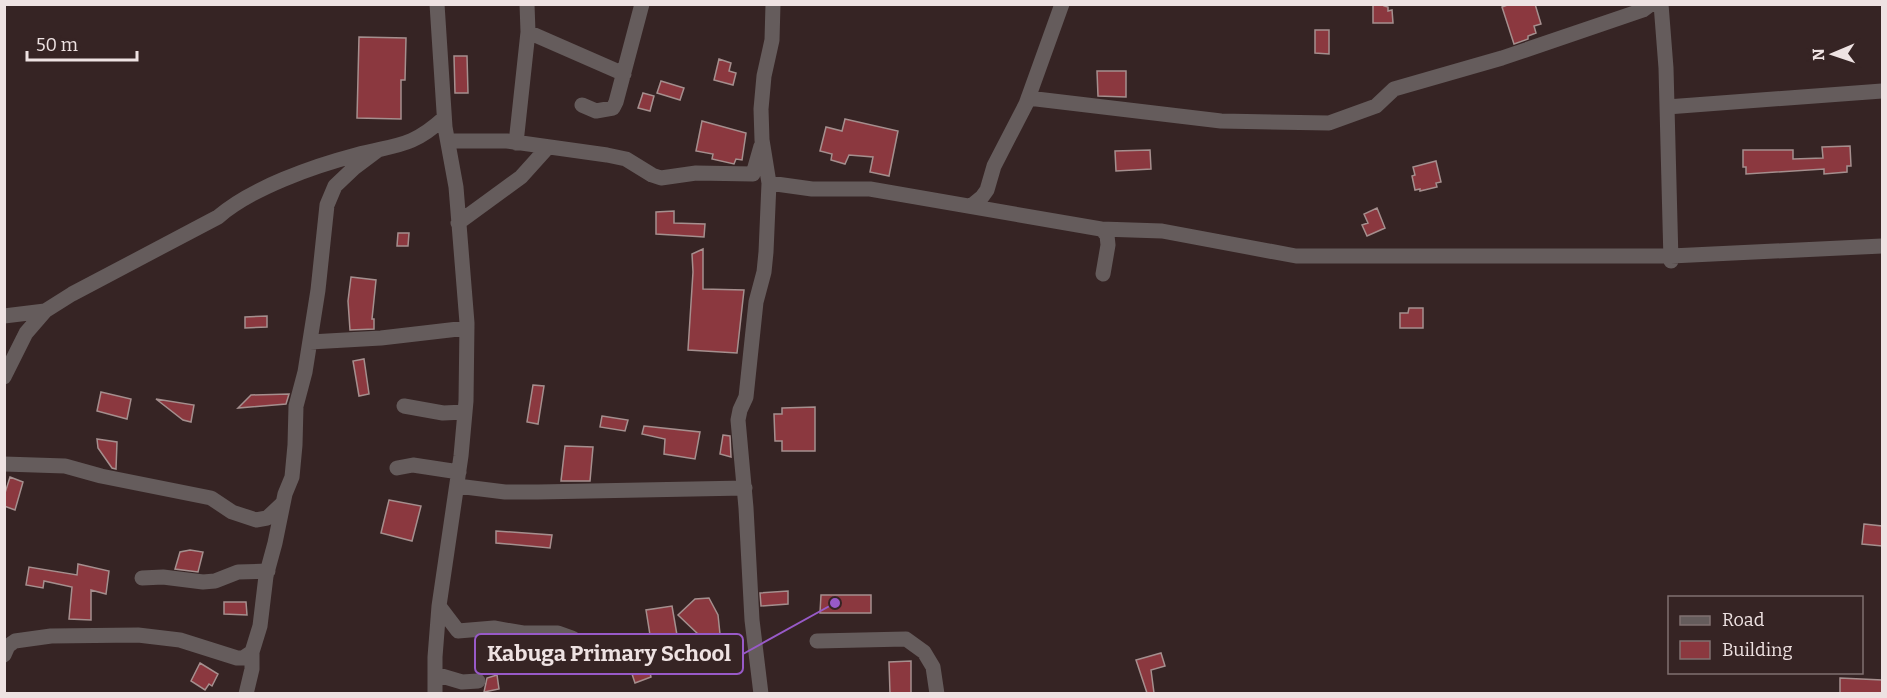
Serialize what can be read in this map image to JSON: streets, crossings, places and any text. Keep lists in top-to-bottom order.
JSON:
{
  "places": ["Kabuga Primary School"],
  "legend": ["Road", "Building"],
  "scale_bar": "50 m",
  "north": "left"
}
